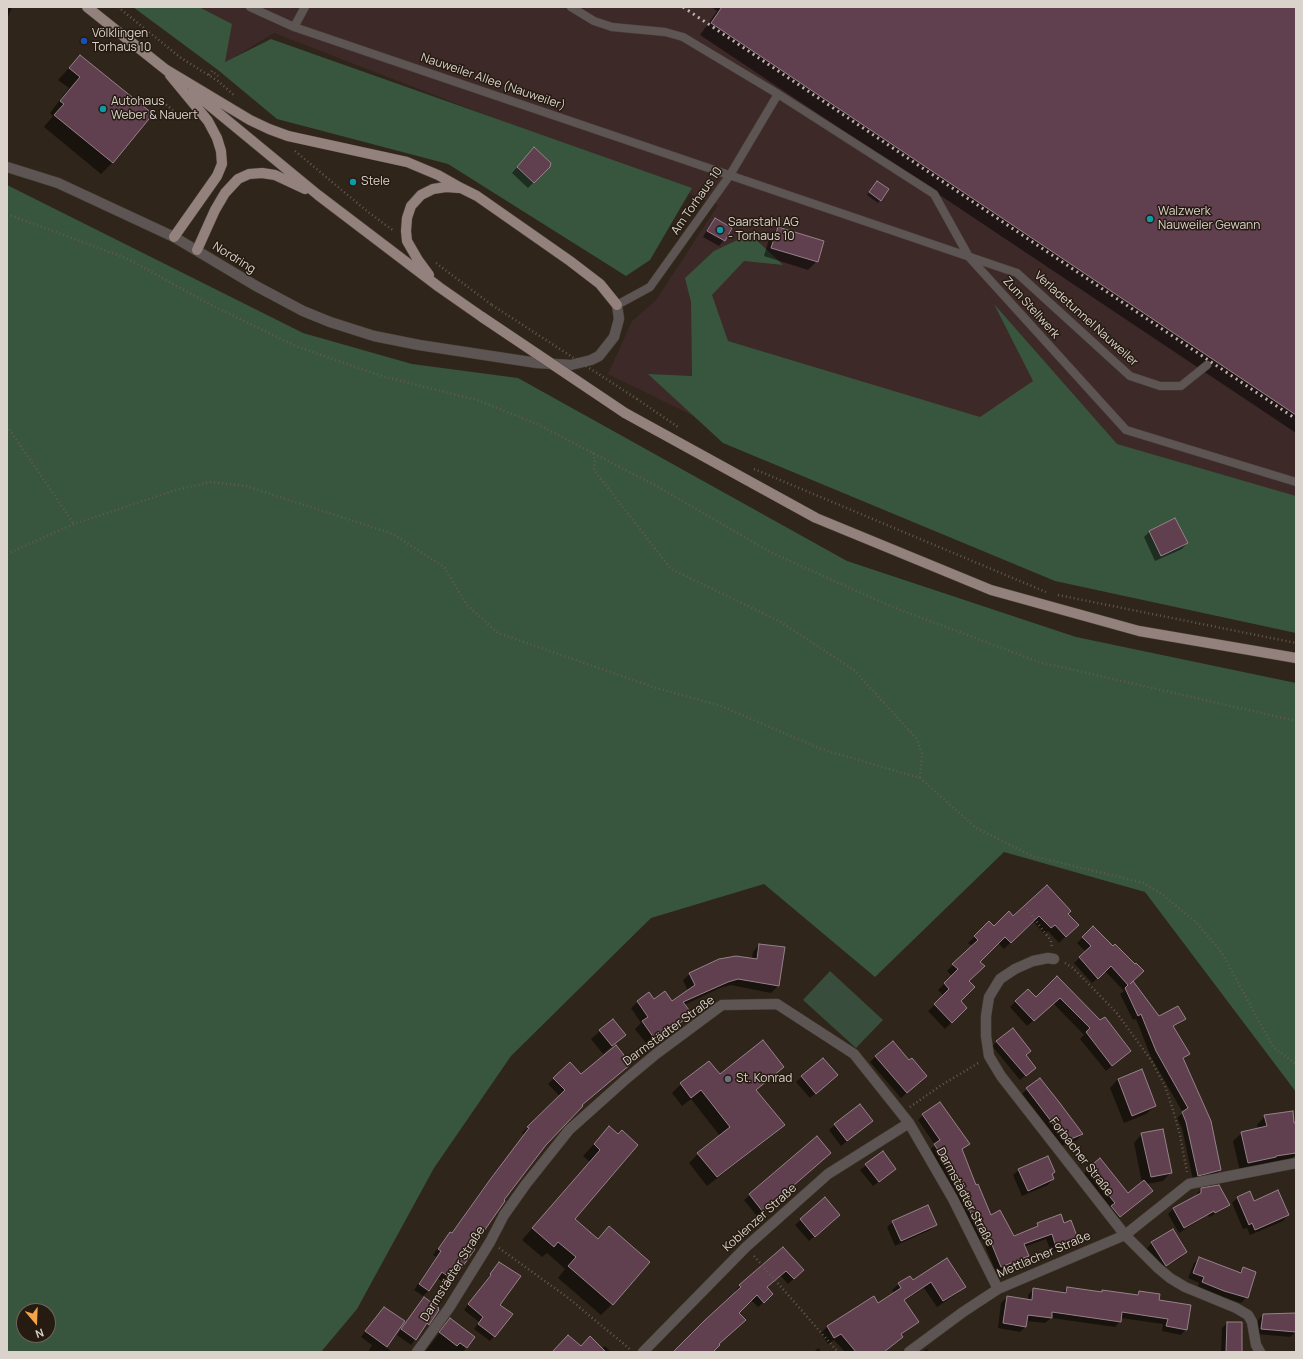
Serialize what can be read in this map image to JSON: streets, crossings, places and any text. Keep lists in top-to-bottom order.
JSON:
{
  "streets": {
    "street": [
      "Nordring",
      "Darmstädter Straße",
      "Forbacher Straße",
      "Koblenzer Straße",
      "Mettlacher Straße"
    ],
    "lane": [
      "Nauweiler Allee (Nauweiler)",
      "Am Torhaus 10",
      "Zum Stellwerk",
      "Verladetunnel Nauweiler"
    ]
  },
  "crossings": [
    ["Nauweiler Allee (Nauweiler)", "Am Torhaus 10"],
    ["Nauweiler Allee (Nauweiler)", "Zum Stellwerk"],
    ["Am Torhaus 10", "Nordring"],
    ["Am Torhaus 10", "Zum Stellwerk"],
    ["Zum Stellwerk", "Verladetunnel Nauweiler"],
    ["Darmstädter Straße", "Koblenzer Straße"],
    ["Darmstädter Straße", "Mettlacher Straße"],
    ["Forbacher Straße", "Mettlacher Straße"]
  ],
  "places": [
    "Völklingen Torhaus 10",
    "Autohaus Weber & Nauert",
    "Stele",
    "Walzwerk Nauweiler Gewann",
    "Saarstahl AG - Torhaus 10",
    "St. Konrad"
  ],
  "north": "bottom"
}
